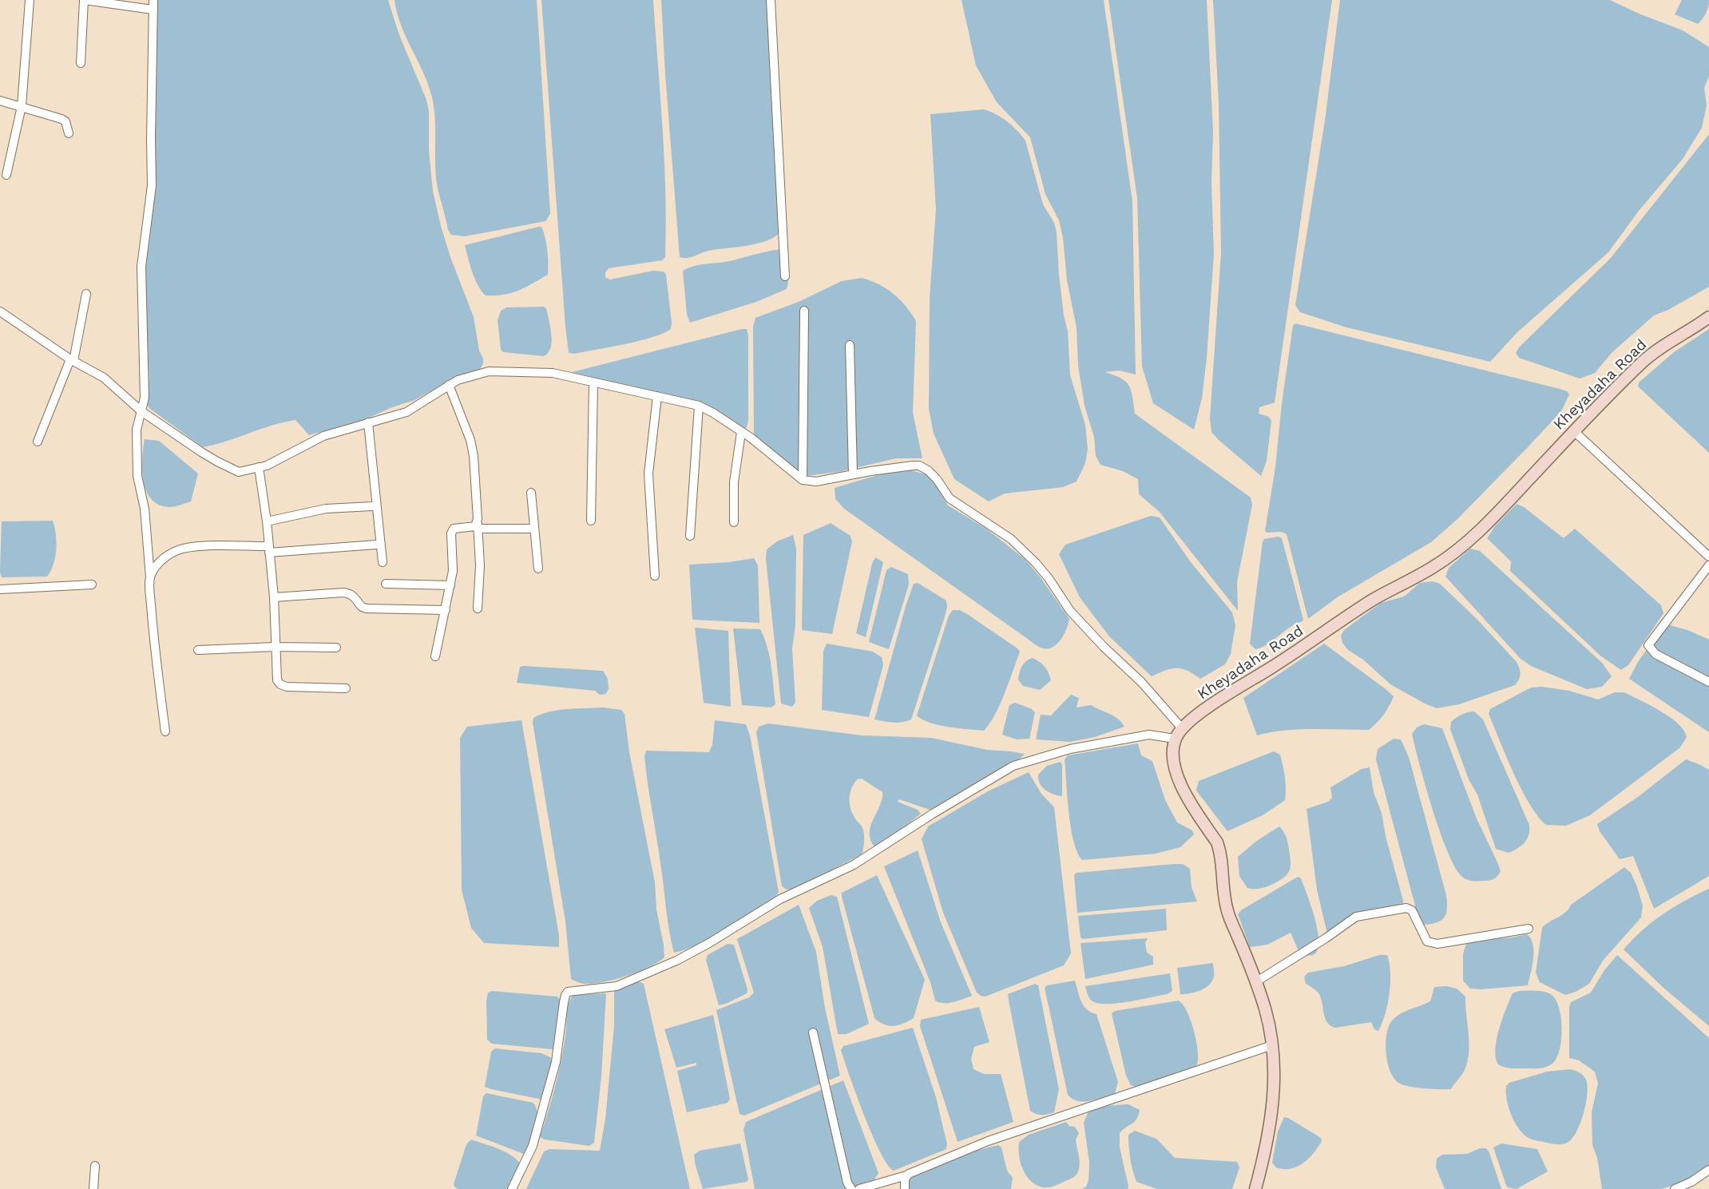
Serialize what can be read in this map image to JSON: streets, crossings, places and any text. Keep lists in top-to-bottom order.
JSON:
{
  "streets": {
    "main road": ["Kheyadaha Road"]
  }
}
